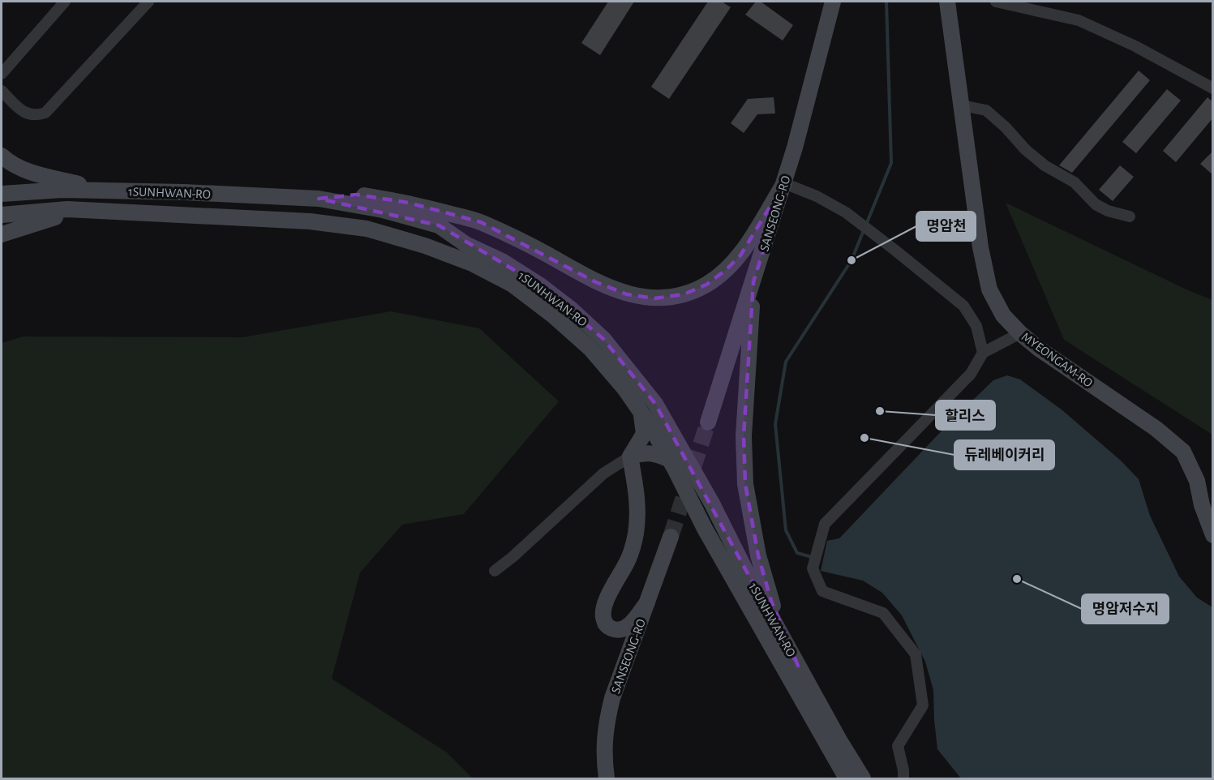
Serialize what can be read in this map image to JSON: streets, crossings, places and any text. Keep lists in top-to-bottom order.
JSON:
{
  "streets": {
    "street": ["1SUNHWAN-RO", "SANSEONG-RO", "MYEONGAM-RO"]
  },
  "places": [
    "명암천",
    "할리스",
    "듀레베이커리",
    "명암저수지"
  ]
}
